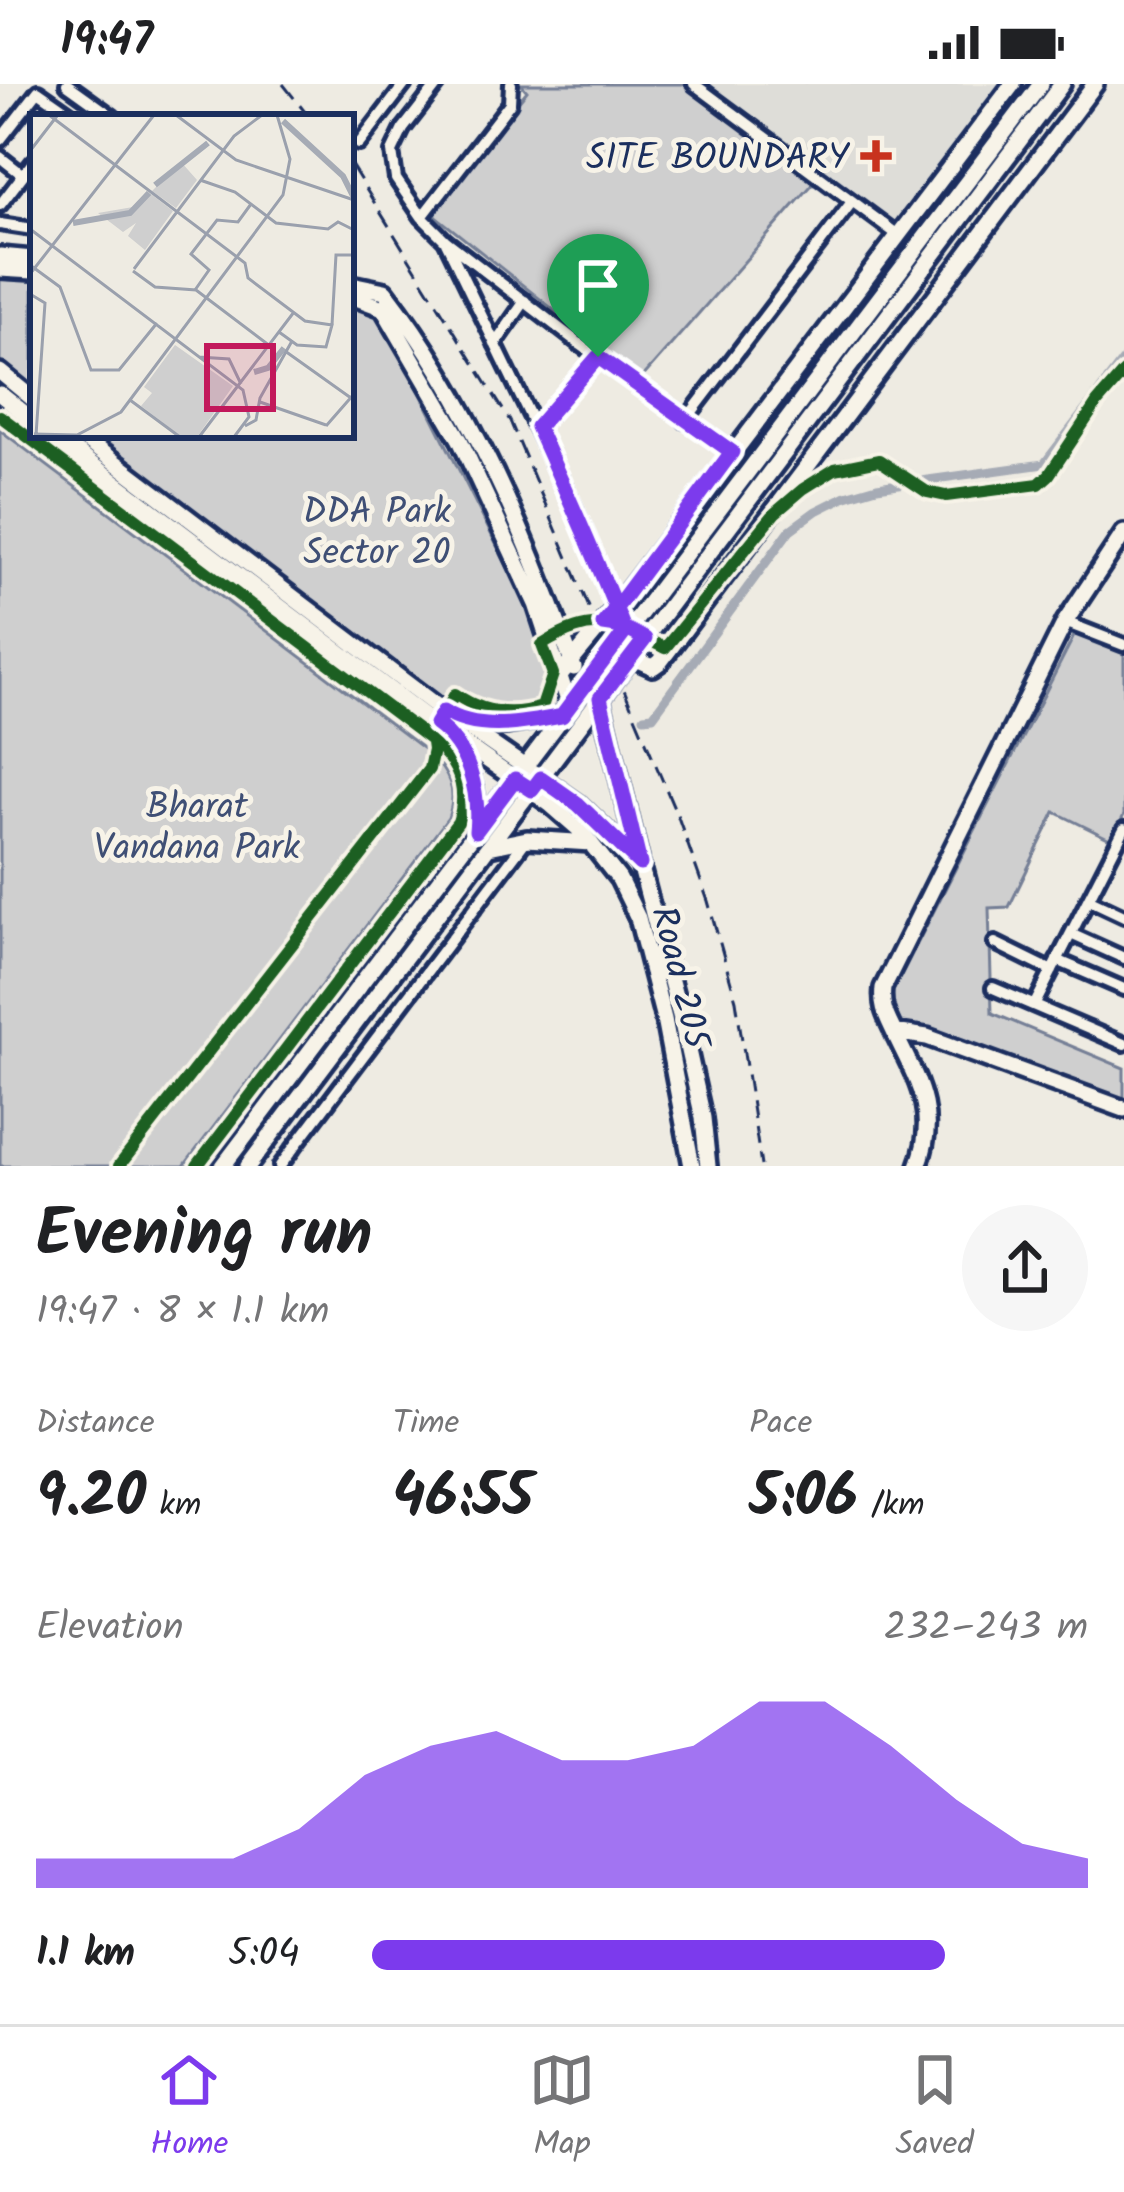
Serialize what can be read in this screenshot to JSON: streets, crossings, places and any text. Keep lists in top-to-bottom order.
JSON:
{
  "streets": {
    "street": ["Road 205"]
  },
  "parks": ["DDA Park Sector 20", "Bharat Vandana Park"],
  "places": {
    "health": ["SITE BOUNDARY"]
  },
  "page": {
    "status": "19:47",
    "heading": ["Evening run", "19:47 · 8 × 1.1 km"],
    "stats": [
      ["Distance", "9.20 km"],
      ["Time", "46:55"],
      ["Pace", "5:06 /km"]
    ],
    "chart": ["Elevation", "232–243 m"],
    "list": [
      {
        "name": "1.1 km",
        "note": "5:04"
      }
    ],
    "tabs": ["Home", "Map", "Saved"]
  }
}
